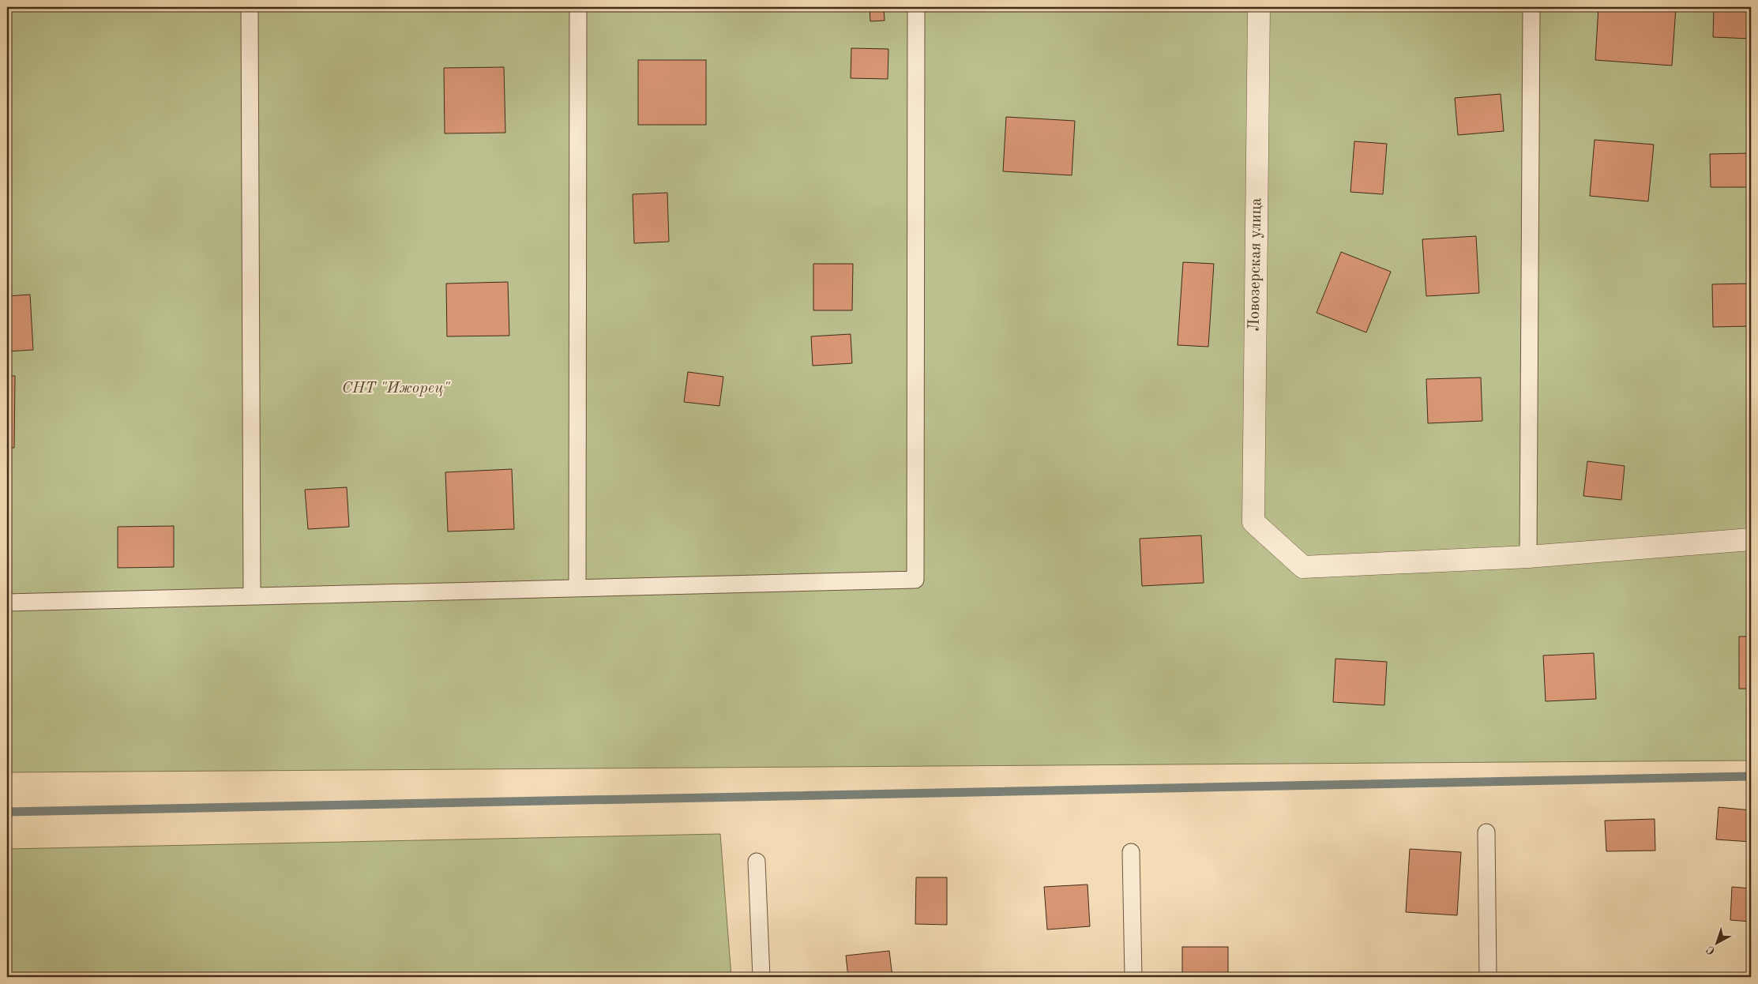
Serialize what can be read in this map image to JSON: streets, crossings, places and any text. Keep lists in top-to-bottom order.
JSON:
{
  "streets": {
    "street": ["Ловозерская улица"]
  },
  "parks": ["СНТ \"Ижорец\""],
  "north": "bottom left"
}
